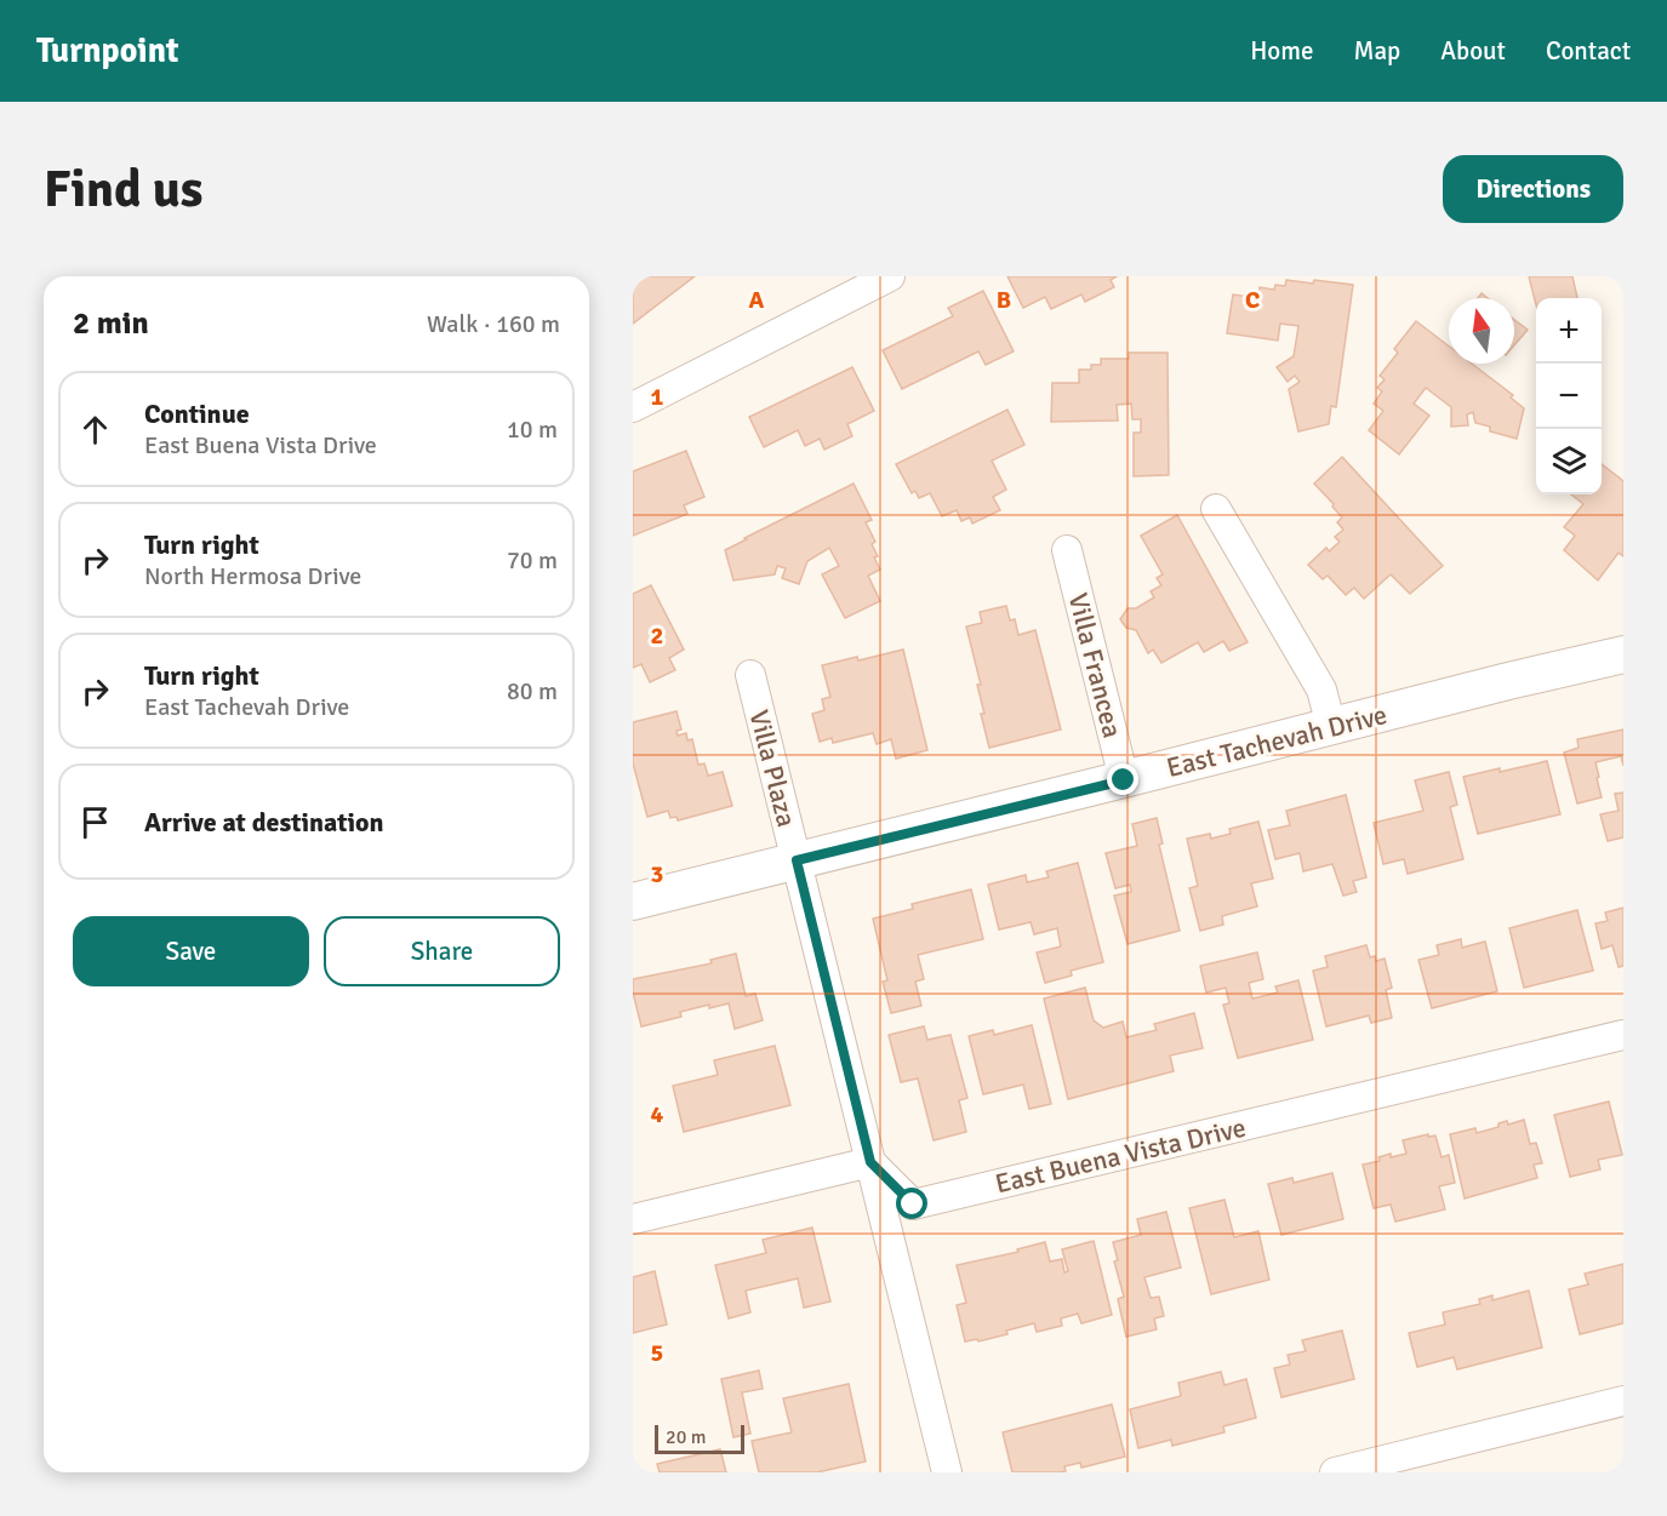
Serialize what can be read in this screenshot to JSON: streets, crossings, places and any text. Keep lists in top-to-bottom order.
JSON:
{
  "streets": {
    "street": [
      "Villa Francea",
      "East Tachevah Drive",
      "Villa Plaza",
      "East Buena Vista Drive"
    ]
  },
  "crossings": [
    ["Villa Francea", "East Tachevah Drive"],
    ["East Tachevah Drive", "Villa Plaza"],
    ["Villa Plaza", "East Buena Vista Drive"]
  ],
  "scale_bar": "20 m",
  "north": "top",
  "page": {
    "header": "Turnpoint",
    "nav": [
      "Home",
      "Map",
      "About",
      "Contact"
    ],
    "buttons": [
      "Directions",
      ["Save", "Share"]
    ],
    "title": "Find us",
    "heading": ["2 min", "Walk · 160 m"],
    "map_buttons": ["+", "−"],
    "list": [
      ["Continue", "East Buena Vista Drive", "10 m"],
      ["Turn right", "North Hermosa Drive", "70 m"],
      ["Turn right", "East Tachevah Drive", "80 m"],
      "Arrive at destination"
    ],
    "scale": "20 m"
  },
  "grid": {
    "columns": ["A", "B", "C"],
    "rows": [
      "1",
      "2",
      "3",
      "4",
      "5"
    ]
  }
}
